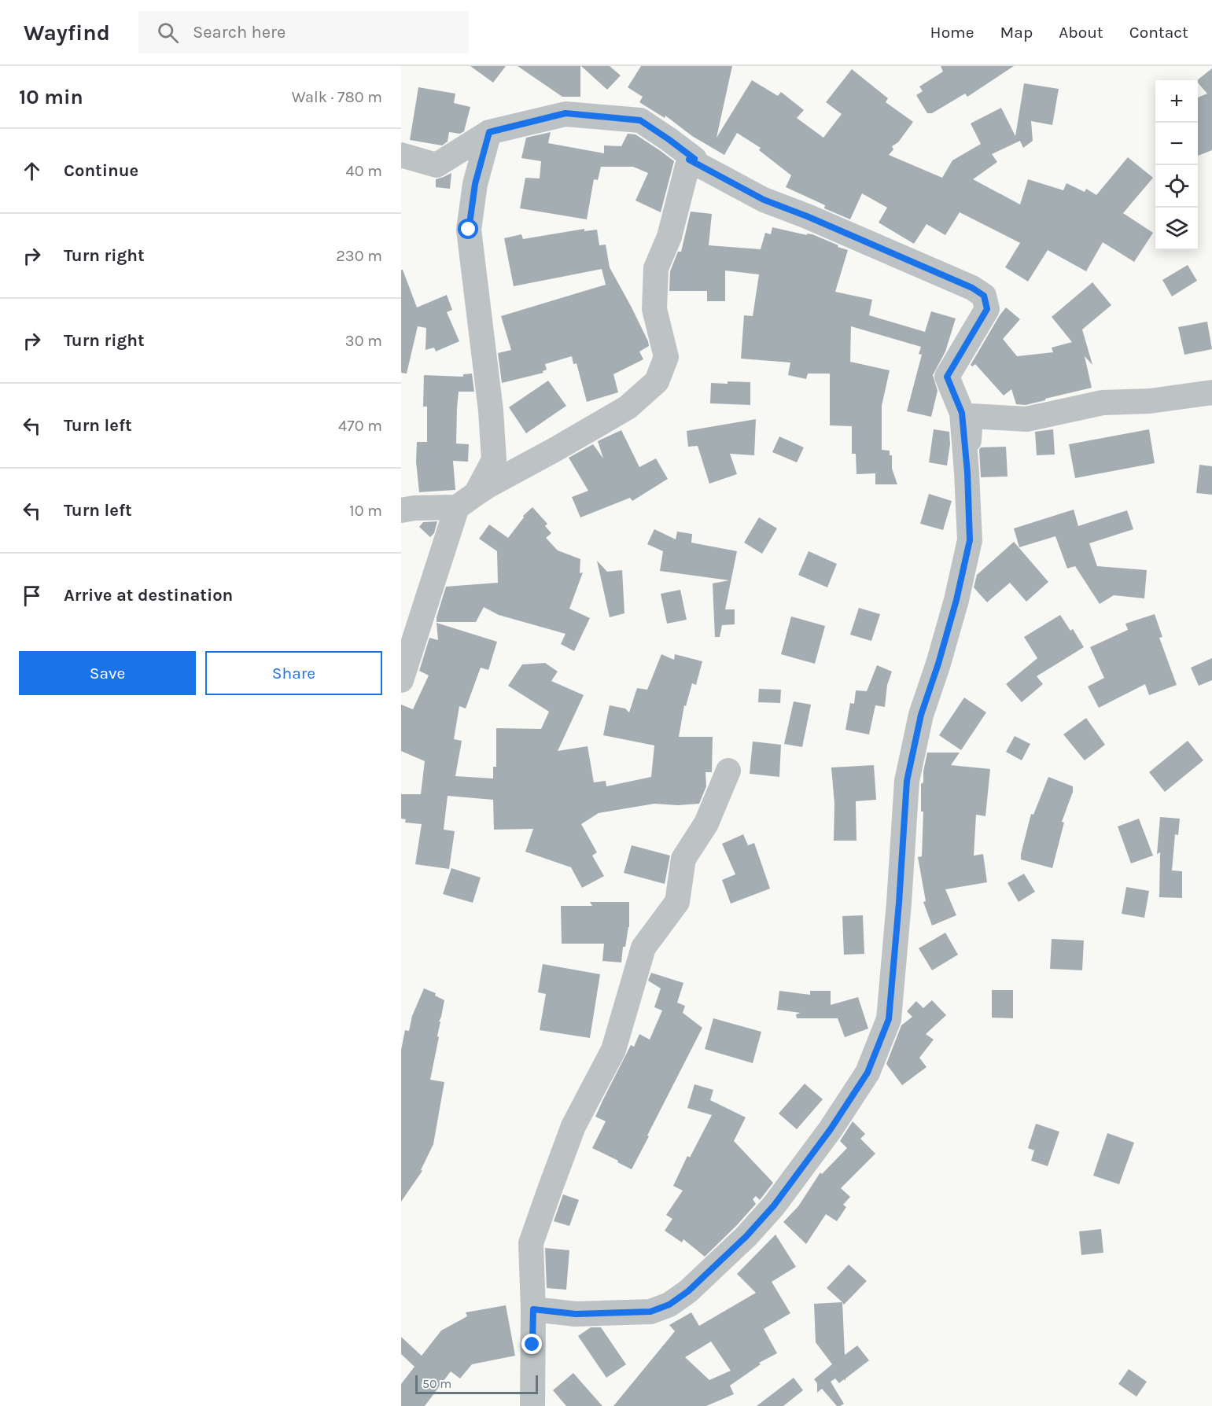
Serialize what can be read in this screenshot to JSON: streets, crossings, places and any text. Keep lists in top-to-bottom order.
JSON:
{
  "scale_bar": "50 m",
  "page": {
    "header": "Wayfind",
    "search": "Search here",
    "nav": [
      "Home",
      "Map",
      "About",
      "Contact"
    ],
    "heading": ["10 min", "Walk · 780 m"],
    "map_buttons": ["+", "−"],
    "list": [
      ["Continue", "40 m"],
      ["Turn right", "230 m"],
      ["Turn right", "30 m"],
      ["Turn left", "470 m"],
      ["Turn left", "10 m"],
      "Arrive at destination"
    ],
    "buttons": ["Save", "Share"],
    "scale": "50 m"
  }
}
